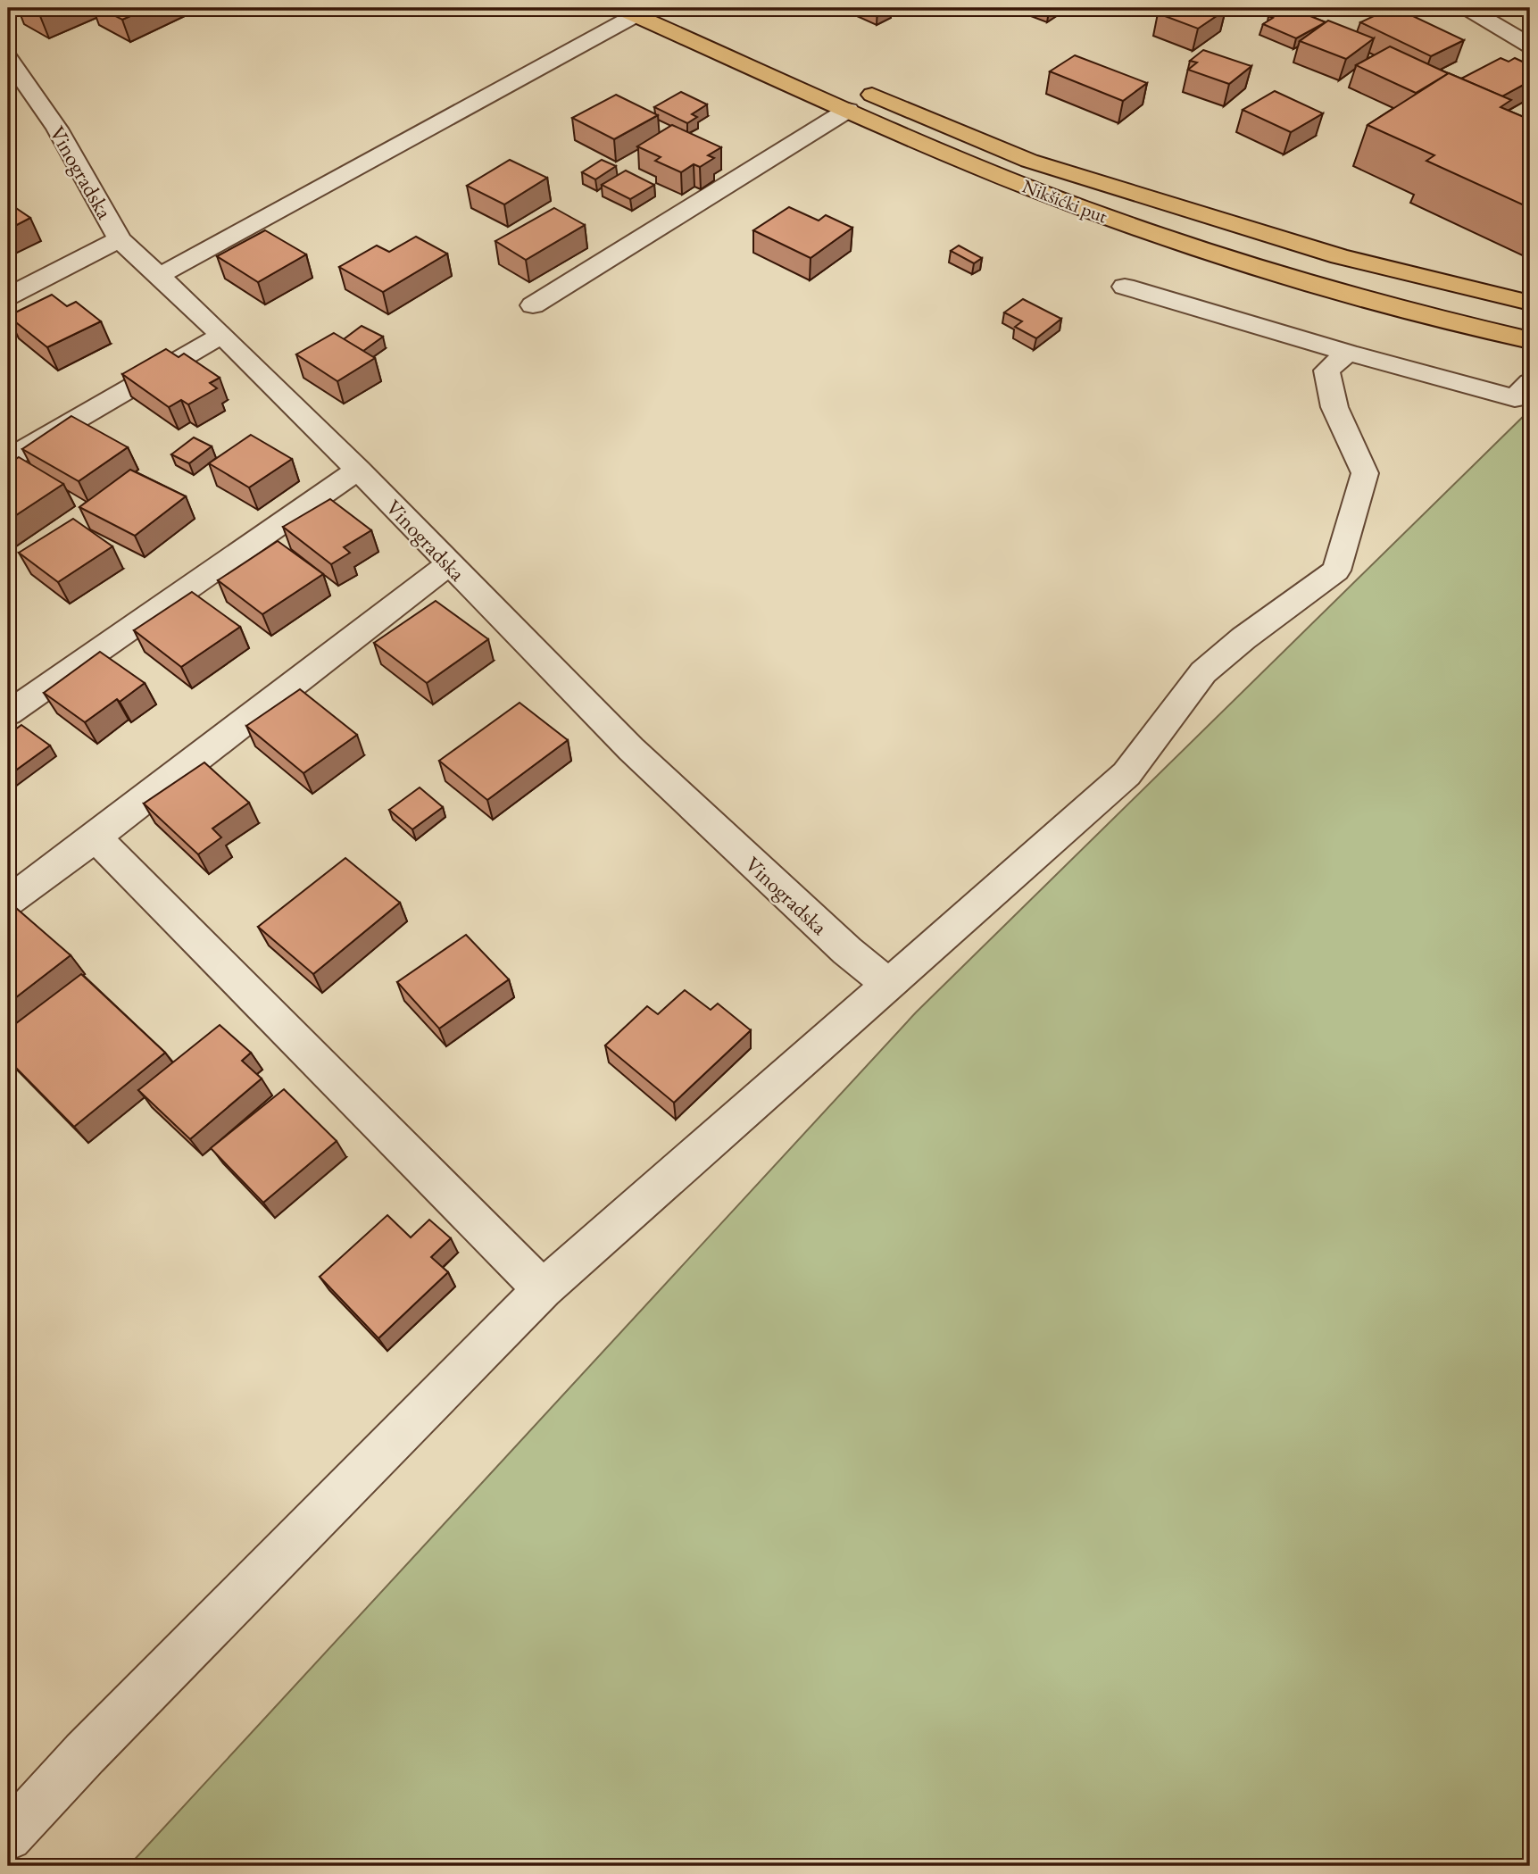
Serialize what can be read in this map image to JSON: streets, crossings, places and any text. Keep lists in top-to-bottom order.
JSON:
{
  "streets": {
    "main road": ["Nikšićki put"],
    "street": ["Vinogradska"]
  }
}
